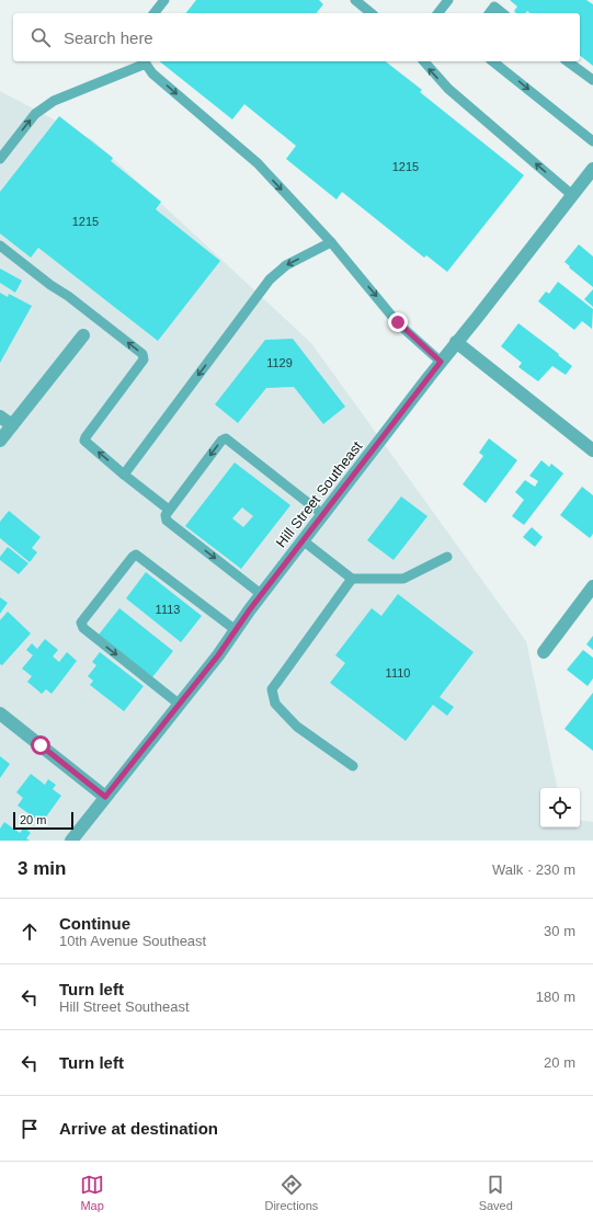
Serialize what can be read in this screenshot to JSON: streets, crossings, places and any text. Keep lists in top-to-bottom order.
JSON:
{
  "streets": {
    "street": ["Hill Street Southeast"]
  },
  "house_numbers": [
    "1215",
    "1215",
    "1129",
    "1113",
    "1110"
  ],
  "scale_bar": "20 m",
  "page": {
    "search": "Search here",
    "scale": "20 m",
    "heading": ["3 min", "Walk · 230 m"],
    "list": [
      ["Continue", "10th Avenue Southeast", "30 m"],
      ["Turn left", "Hill Street Southeast", "180 m"],
      ["Turn left", "20 m"],
      "Arrive at destination"
    ],
    "nav": ["Map", "Directions", "Saved"]
  }
}
